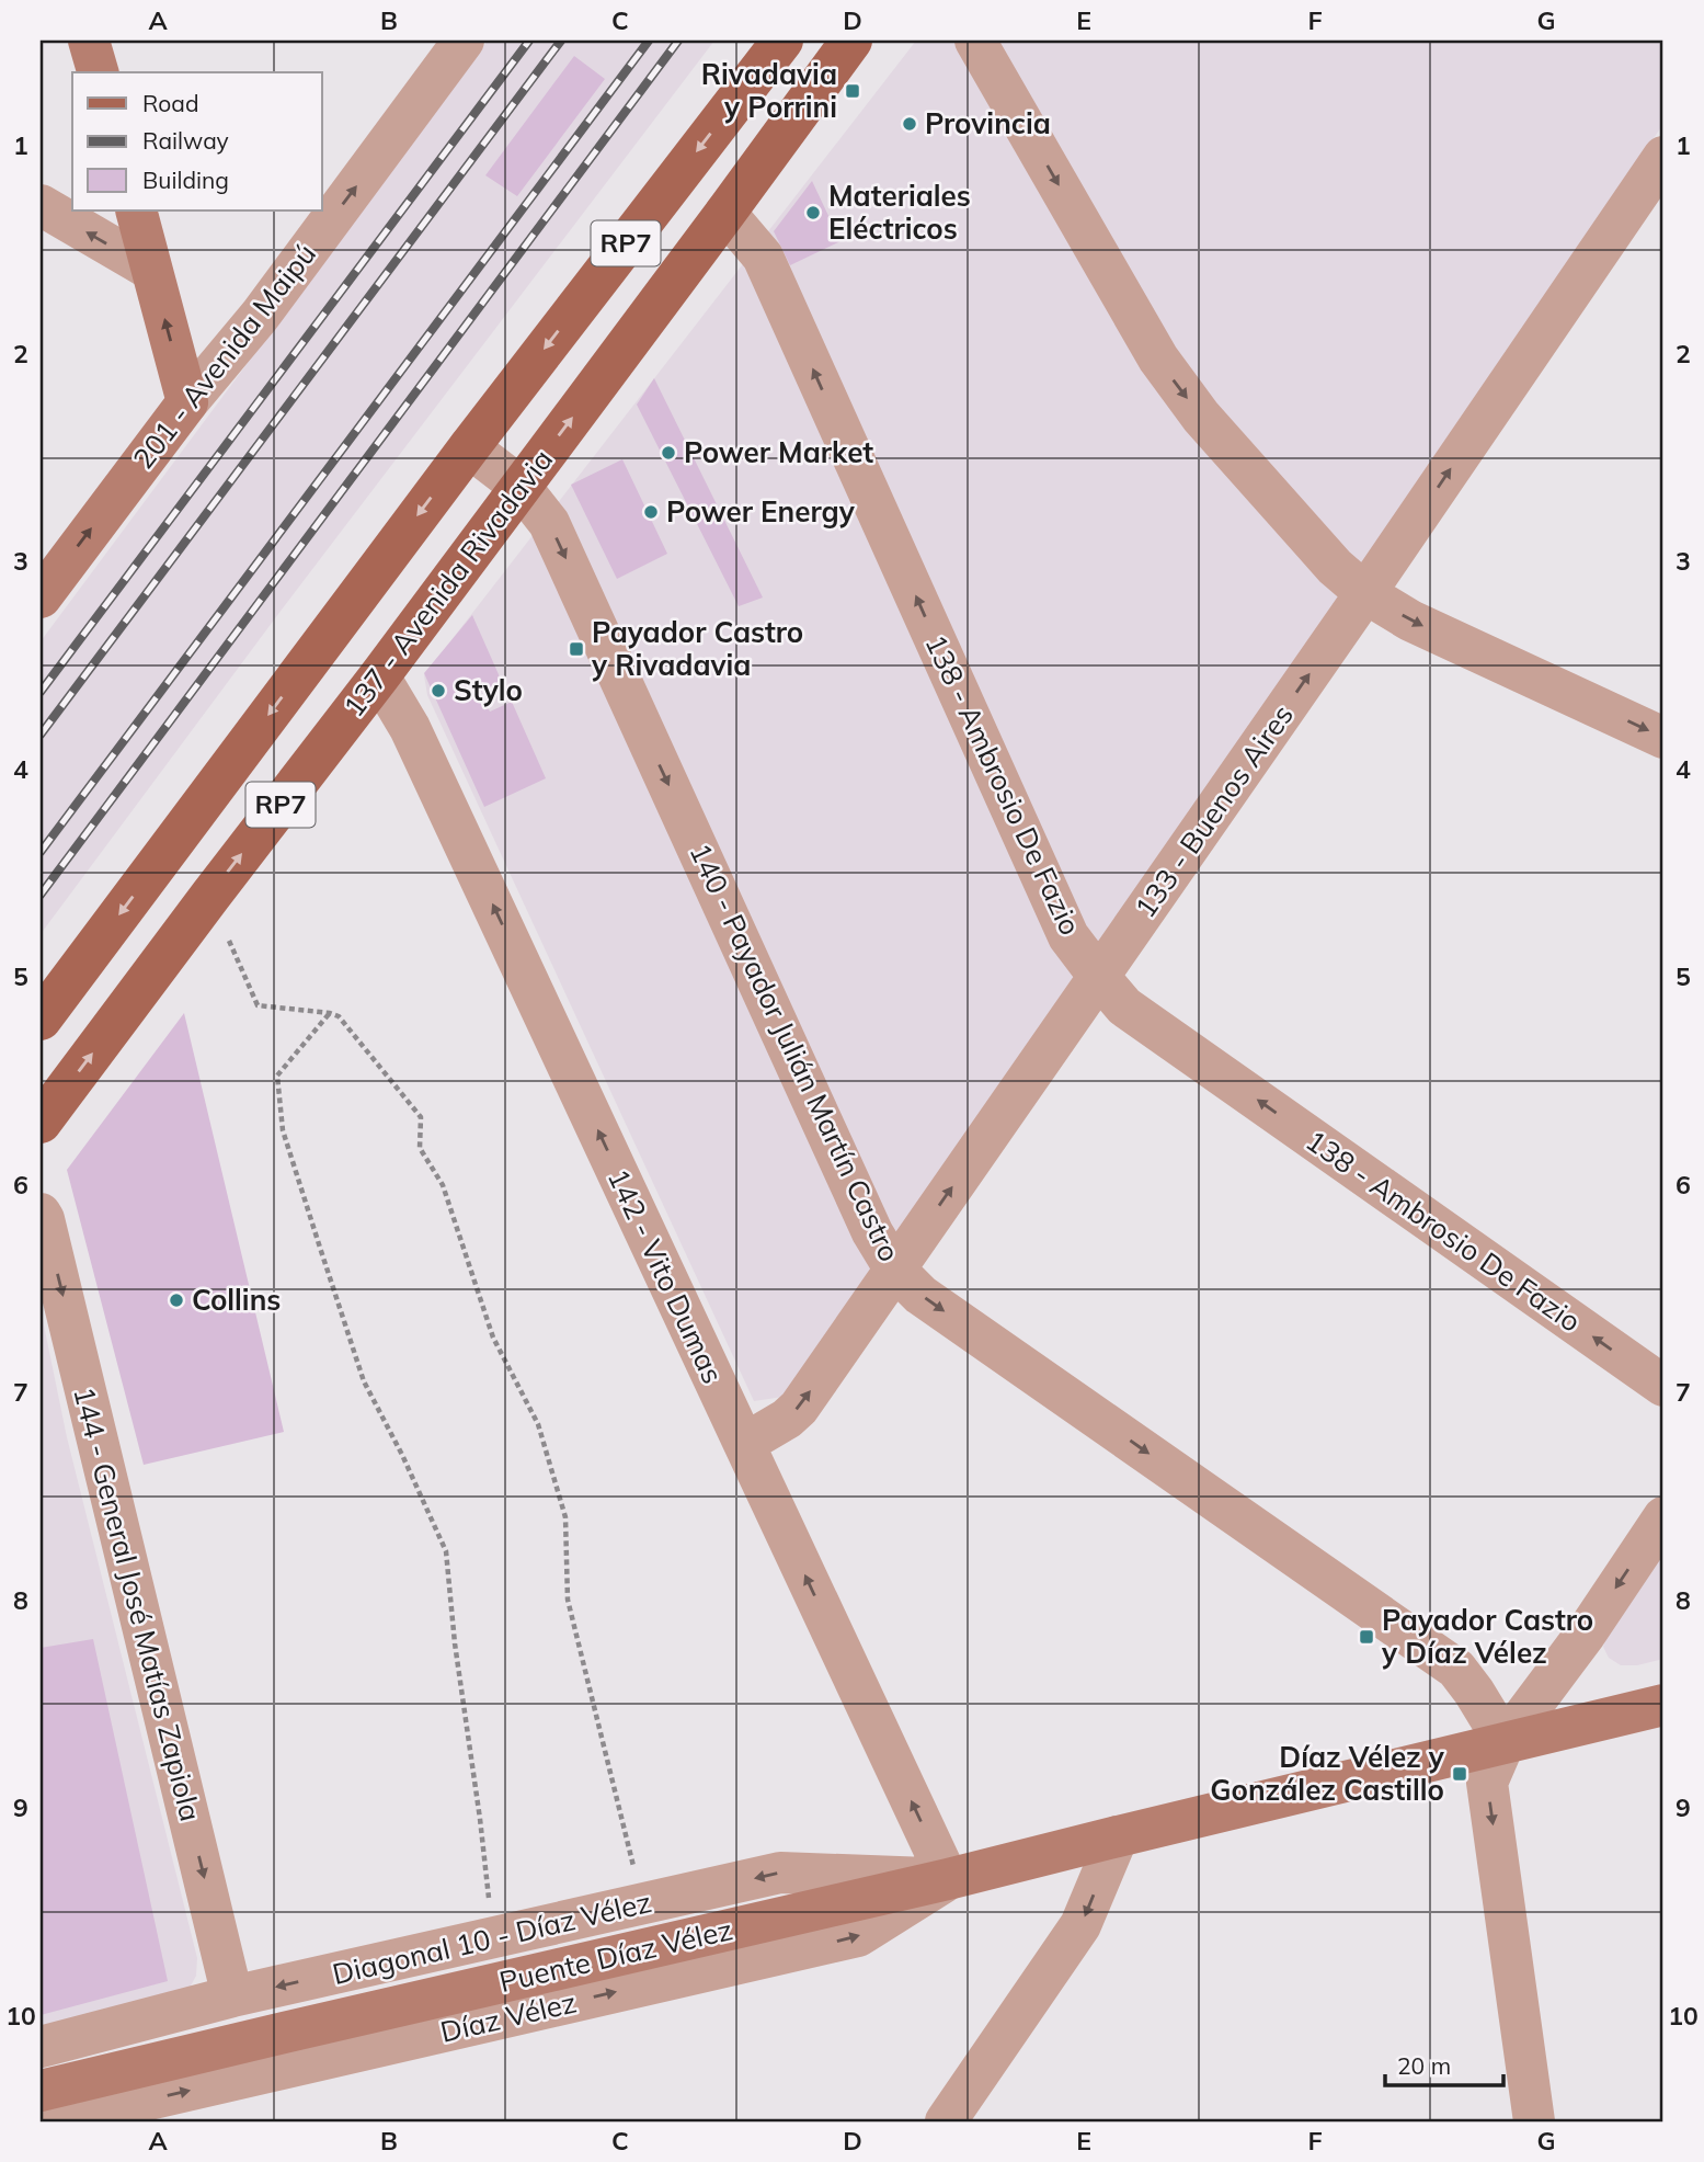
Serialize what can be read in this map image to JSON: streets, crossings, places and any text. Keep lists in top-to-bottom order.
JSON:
{
  "streets": {
    "main road": [
      "RP7",
      "201 - Avenida Maipú",
      "137 - Avenida Rivadavia",
      "Puente Díaz Vélez"
    ],
    "street": [
      "138 - Ambrosio De Fazio",
      "133 - Buenos Aires",
      "140 - Payador Julián Martín Castro",
      "142 - Vito Dumas",
      "144 - General José Matías Zapiola",
      "Diagonal 10 - Díaz Vélez",
      "Díaz Vélez"
    ]
  },
  "crossings": [
    ["RP7", "140 - Payador Julián Martín Castro"],
    ["137 - Avenida Rivadavia", "138 - Ambrosio De Fazio"],
    ["137 - Avenida Rivadavia", "140 - Payador Julián Martín Castro"],
    ["137 - Avenida Rivadavia", "142 - Vito Dumas"],
    ["138 - Ambrosio De Fazio", "133 - Buenos Aires"],
    ["133 - Buenos Aires", "140 - Payador Julián Martín Castro"],
    ["133 - Buenos Aires", "142 - Vito Dumas"],
    ["140 - Payador Julián Martín Castro", "Puente Díaz Vélez"],
    ["142 - Vito Dumas", "Diagonal 10 - Díaz Vélez"],
    ["142 - Vito Dumas", "Puente Díaz Vélez"],
    ["142 - Vito Dumas", "Díaz Vélez"],
    ["144 - General José Matías Zapiola", "Diagonal 10 - Díaz Vélez"],
    ["Diagonal 10 - Díaz Vélez", "Puente Díaz Vélez"],
    ["Diagonal 10 - Díaz Vélez", "Díaz Vélez"],
    ["Puente Díaz Vélez", "Díaz Vélez"]
  ],
  "one_way": [
    "201 - Avenida Maipú",
    "133 - Buenos Aires",
    "140 - Payador Julián Martín Castro",
    "142 - Vito Dumas",
    "144 - General José Matías Zapiola",
    "Diagonal 10 - Díaz Vélez",
    "Díaz Vélez"
  ],
  "places": {
    "transit": [
      "Rivadavia y Porrini",
      "Payador Castro y Rivadavia",
      "Payador Castro y Díaz Vélez",
      "Díaz Vélez y González Castillo"
    ],
    "other": [
      "Provincia",
      "Materiales Eléctricos",
      "Power Market",
      "Power Energy",
      "Stylo",
      "Collins"
    ]
  },
  "legend": ["Road", "Railway", "Building"],
  "scale_bar": "20 m",
  "grid": {
    "columns": [
      "A",
      "B",
      "C",
      "D",
      "E",
      "F",
      "G"
    ],
    "rows": [
      "1",
      "2",
      "3",
      "4",
      "5",
      "6",
      "7",
      "8",
      "9",
      "10"
    ]
  }
}
